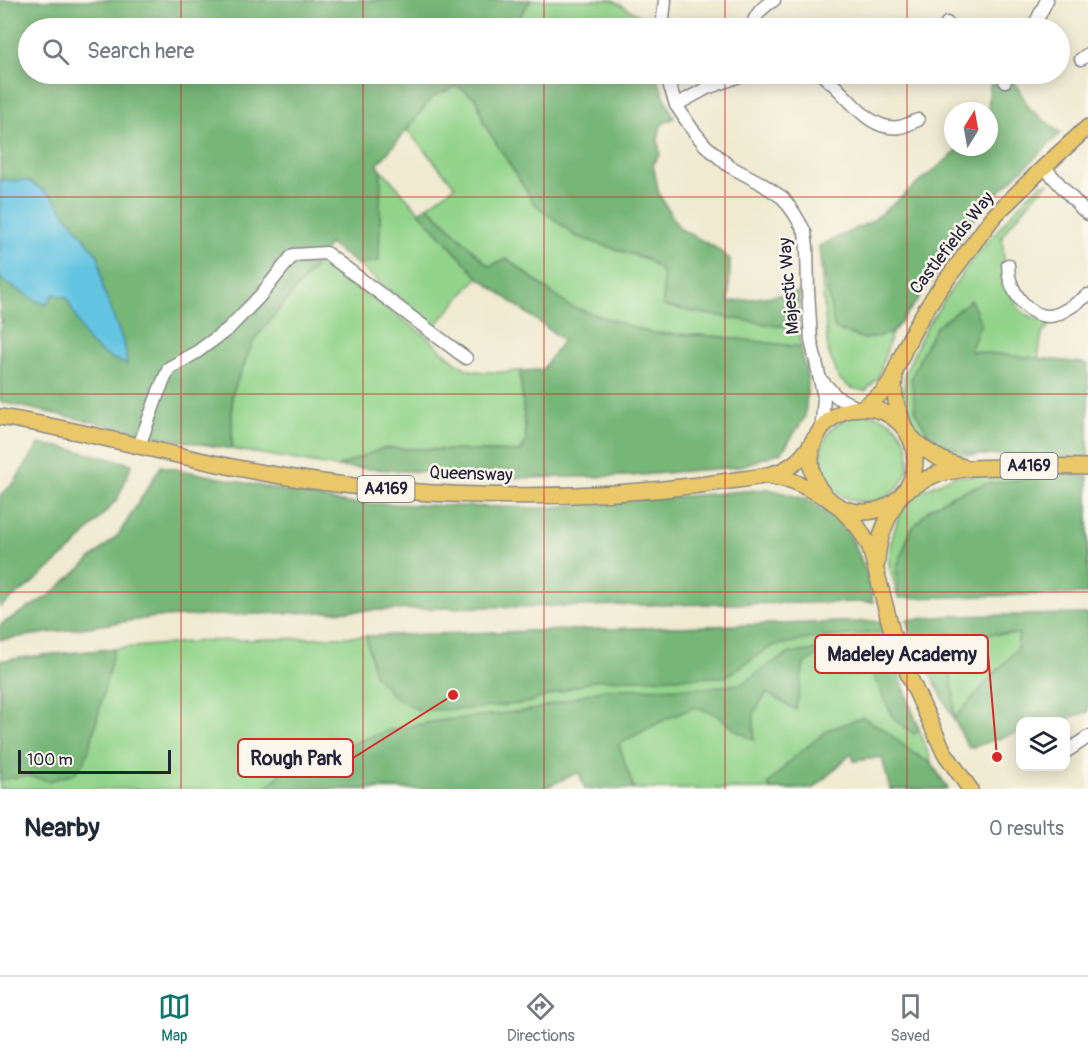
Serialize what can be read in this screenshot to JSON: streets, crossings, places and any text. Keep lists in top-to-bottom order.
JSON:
{
  "streets": {
    "main road": ["Castlefields Way", "A4169", "Queensway"],
    "street": ["Majestic Way"]
  },
  "crossings": [
    ["Castlefields Way", "Majestic Way"],
    ["Castlefields Way", "A4169"],
    ["Castlefields Way", "Queensway"],
    ["Majestic Way", "A4169"],
    ["Majestic Way", "Queensway"],
    ["A4169", "Queensway"]
  ],
  "places": ["Rough Park", "Madeley Academy"],
  "scale_bar": "100 m",
  "north": "top",
  "page": {
    "search": "Search here",
    "scale": "100 m",
    "heading": ["Nearby", "0 results"],
    "nav": ["Map", "Directions", "Saved"]
  }
}
